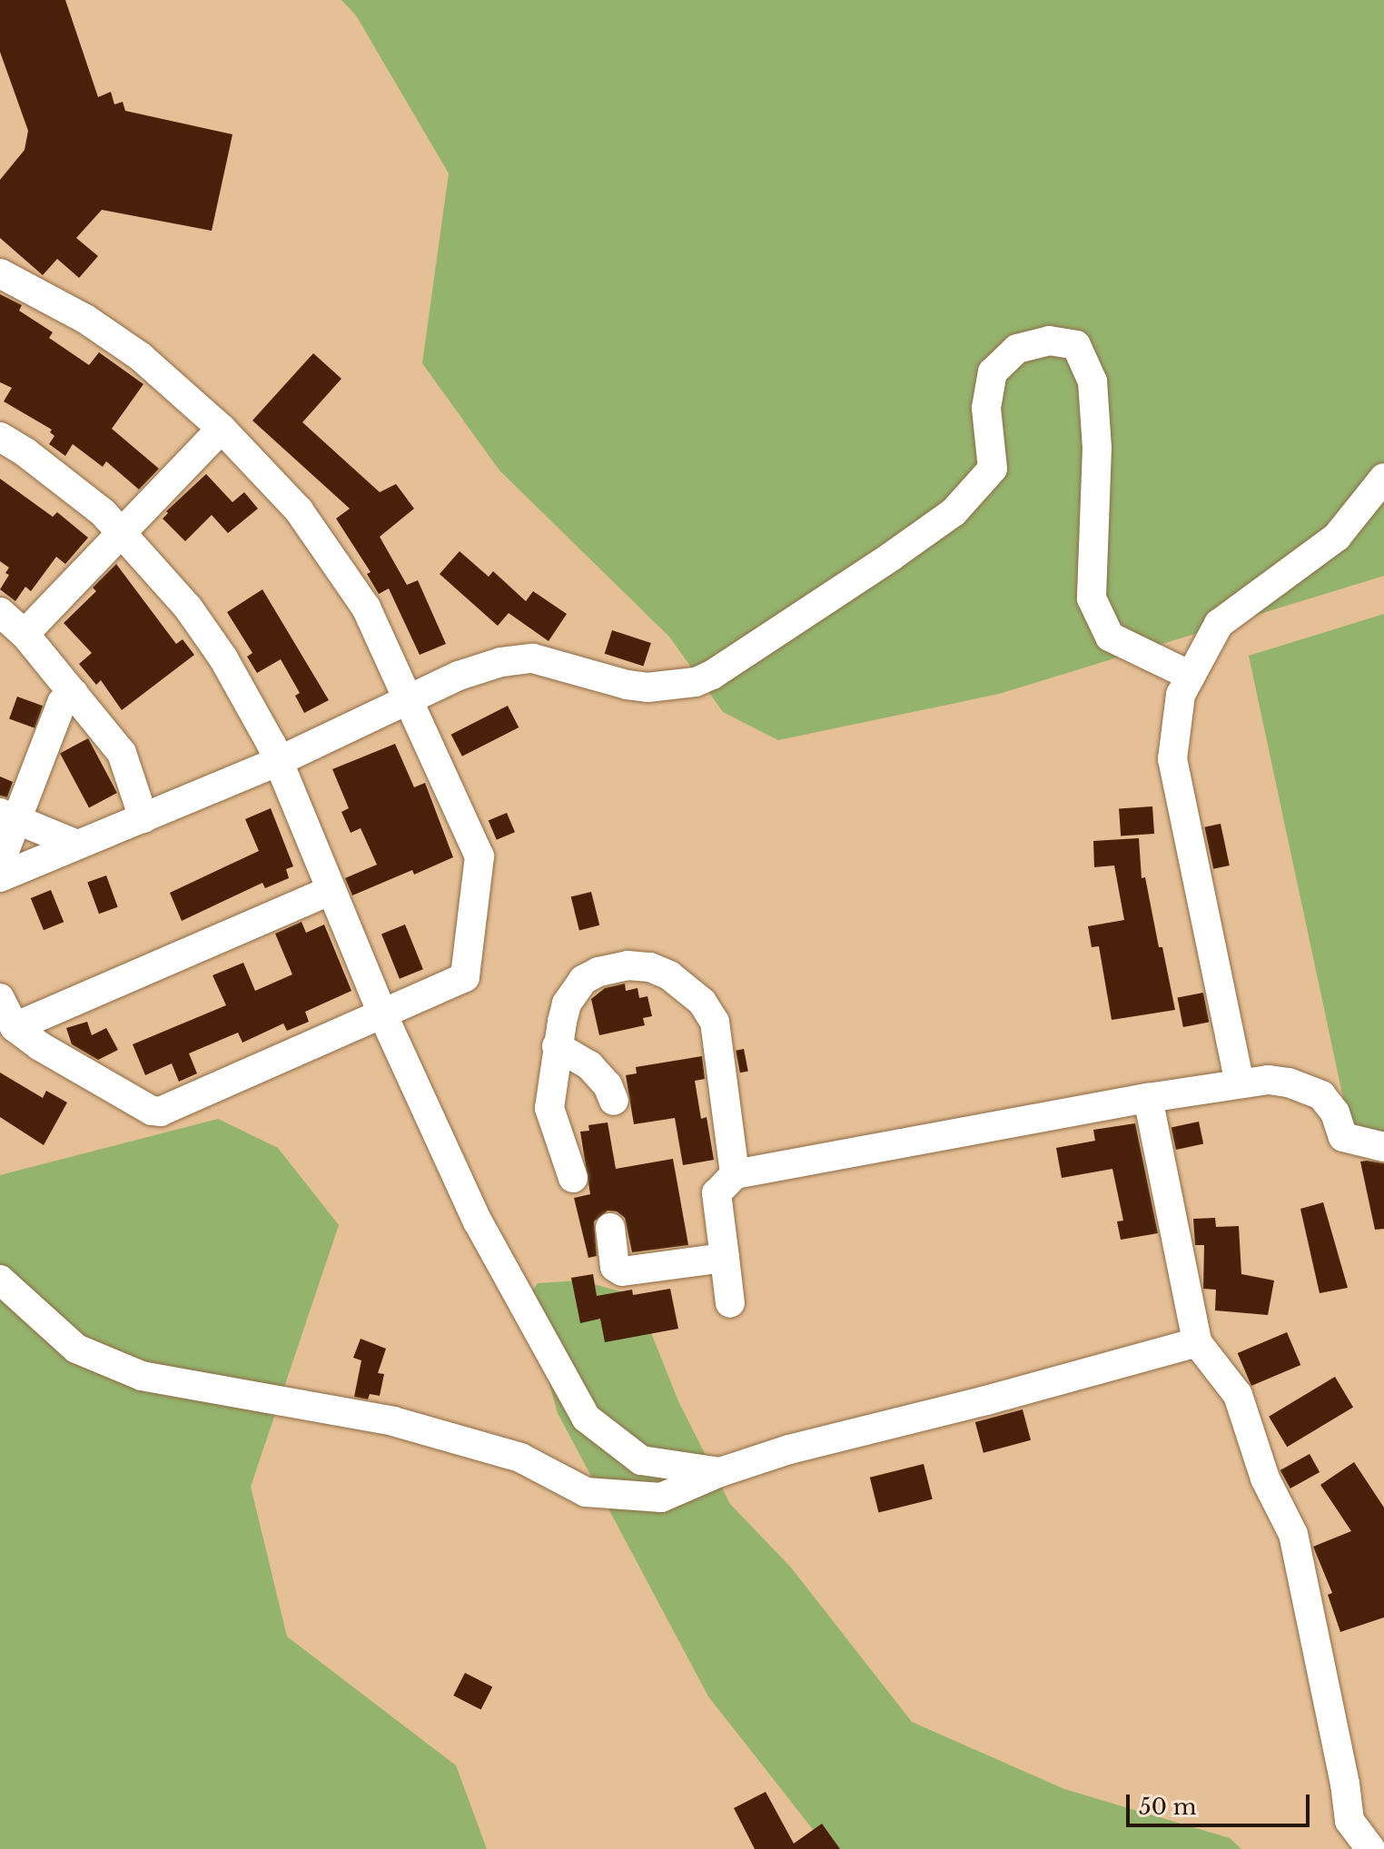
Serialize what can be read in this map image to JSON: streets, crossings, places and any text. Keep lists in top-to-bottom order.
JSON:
{
  "scale_bar": "50 m"
}
